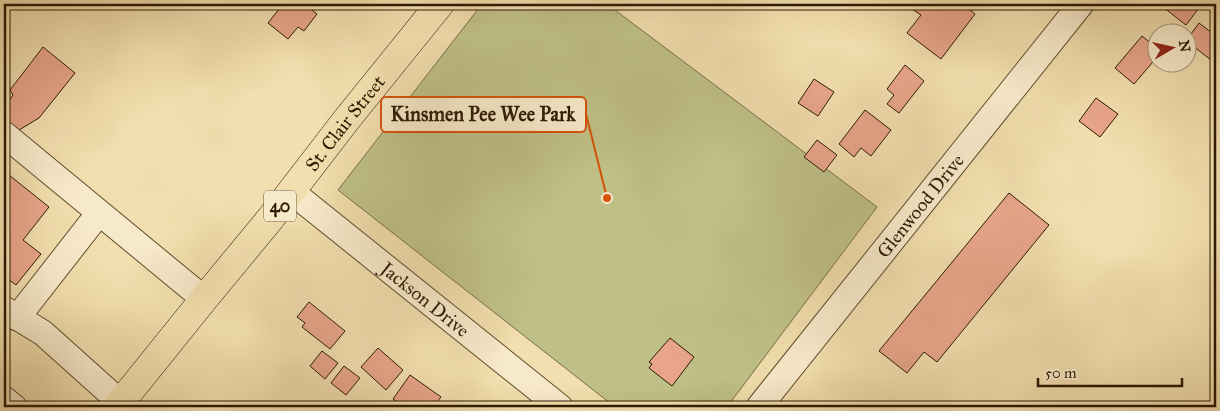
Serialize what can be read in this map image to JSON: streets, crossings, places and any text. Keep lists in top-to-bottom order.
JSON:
{
  "streets": {
    "main road": ["St. Clair Street", "40"],
    "street": ["Glenwood Drive", "Jackson Drive"]
  },
  "crossings": [
    ["St. Clair Street", "Jackson Drive"]
  ],
  "places": ["Kinsmen Pee Wee Park"],
  "scale_bar": "50 m",
  "north": "right"
}
